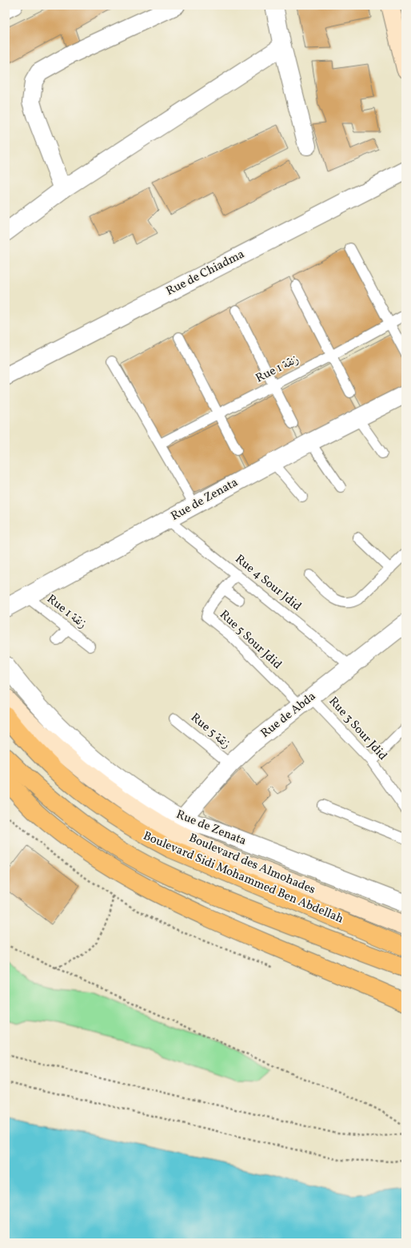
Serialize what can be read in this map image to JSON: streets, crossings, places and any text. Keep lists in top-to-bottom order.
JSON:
{
  "streets": {
    "main road": ["Boulevard Sidi Mohammed Ben Abdellah"],
    "street": [
      "Rue de Chiadma",
      "Rue de Zenata",
      "Rue de Abda",
      "Boulevard des Almohades"
    ],
    "lane": [
      "Rue 1 زنقة",
      "Rue 4 Sour Jdid",
      "Rue 5 Sour Jdid",
      "Rue 3 Sour Jdid",
      "Rue 5 زنقة"
    ]
  },
  "crossings": [
    ["Rue 1 زنقة", "Rue de Zenata"],
    ["Rue de Zenata", "Rue 4 Sour Jdid"],
    ["Rue de Zenata", "Rue de Abda"],
    ["Rue 4 Sour Jdid", "Rue 5 Sour Jdid"],
    ["Rue 4 Sour Jdid", "Rue de Abda"],
    ["Rue 5 Sour Jdid", "Rue de Abda"],
    ["Rue 5 Sour Jdid", "Rue 3 Sour Jdid"],
    ["Rue de Abda", "Rue 3 Sour Jdid"],
    ["Rue de Abda", "Rue 5 زنقة"]
  ]
}
